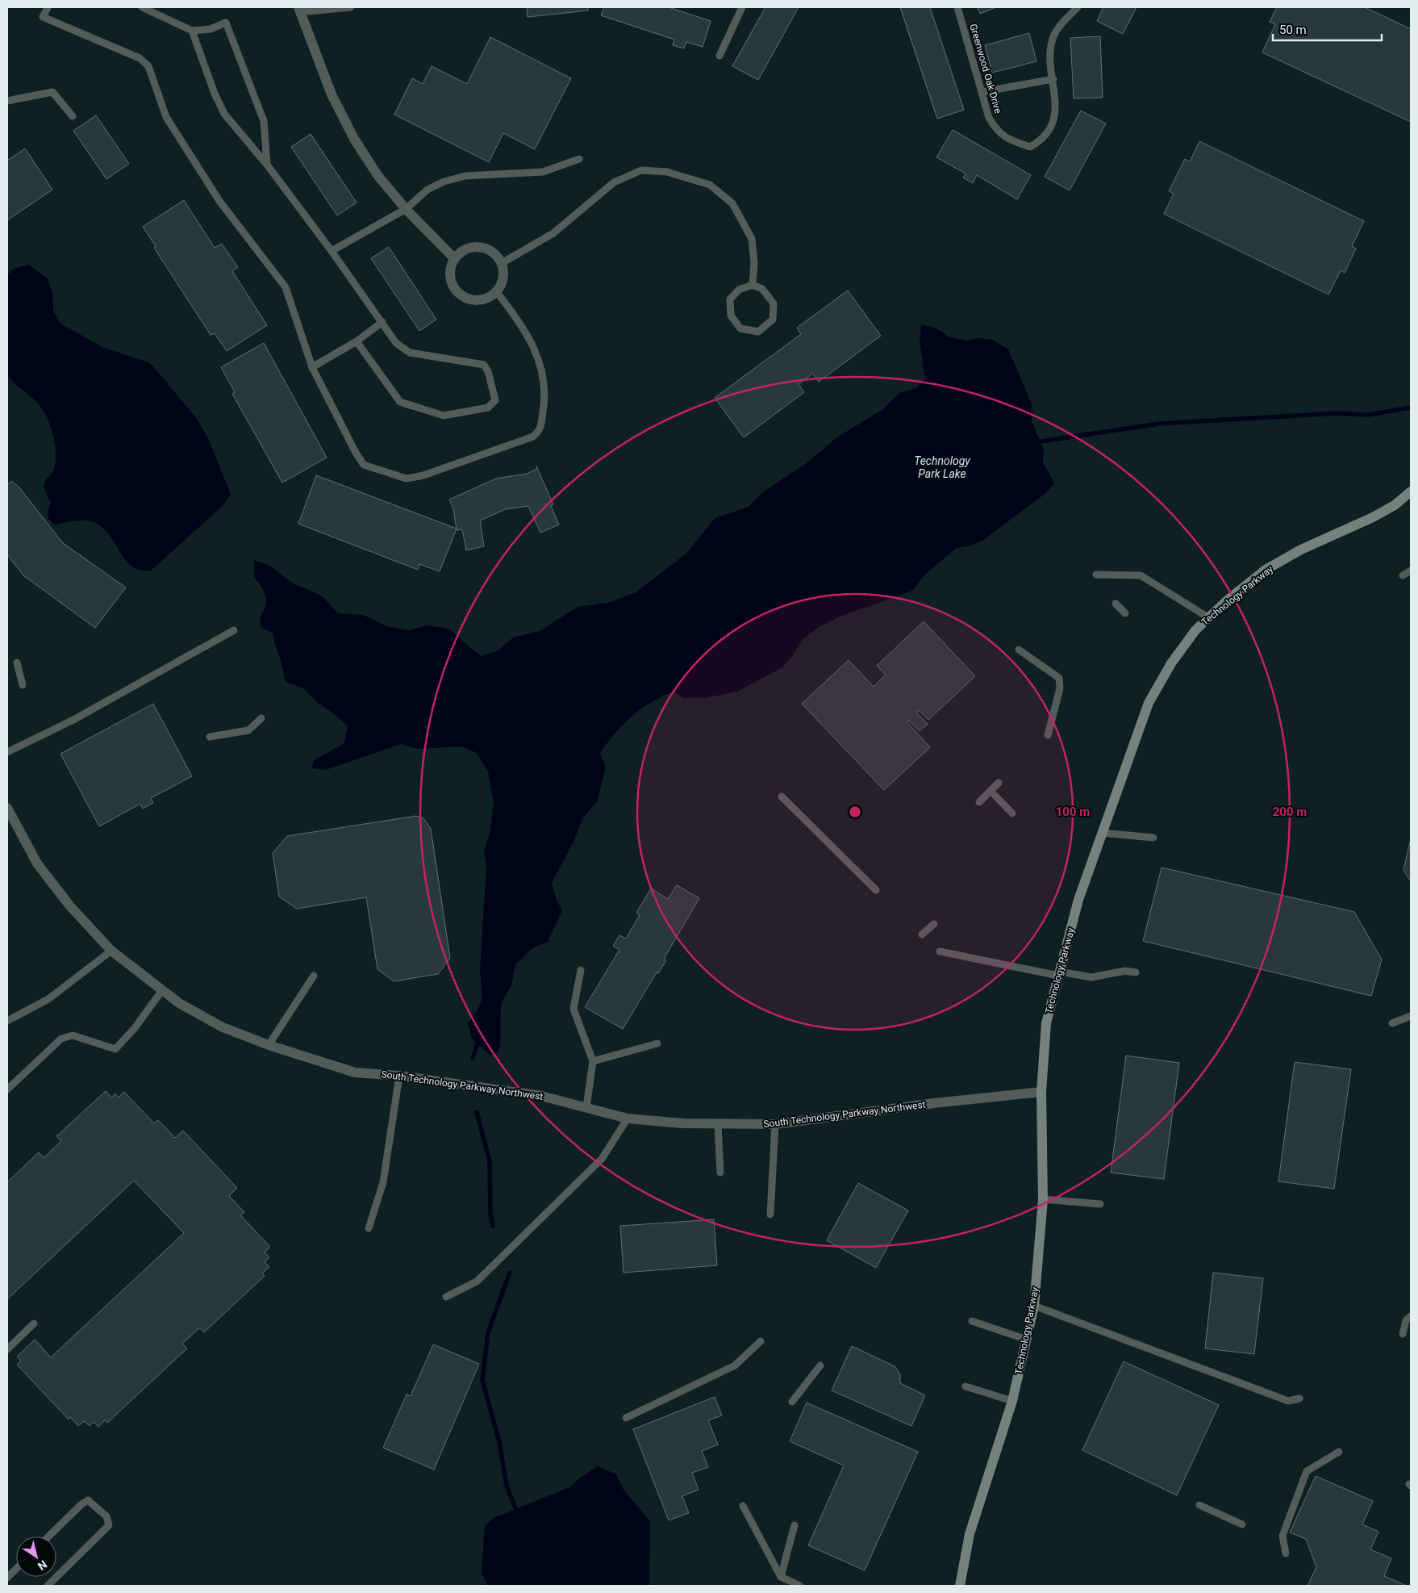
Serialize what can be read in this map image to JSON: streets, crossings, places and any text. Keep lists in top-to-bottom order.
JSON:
{
  "streets": {
    "street": ["Technology Parkway", "South Technology Parkway Northwest"],
    "lane": ["Greenwood Oak Drive"]
  },
  "crossings": [
    ["Technology Parkway", "South Technology Parkway Northwest"]
  ],
  "water": ["Technology Park Lake"],
  "scale_bar": "50 m",
  "north": "bottom right",
  "rings": ["100 m", "200 m"]
}
